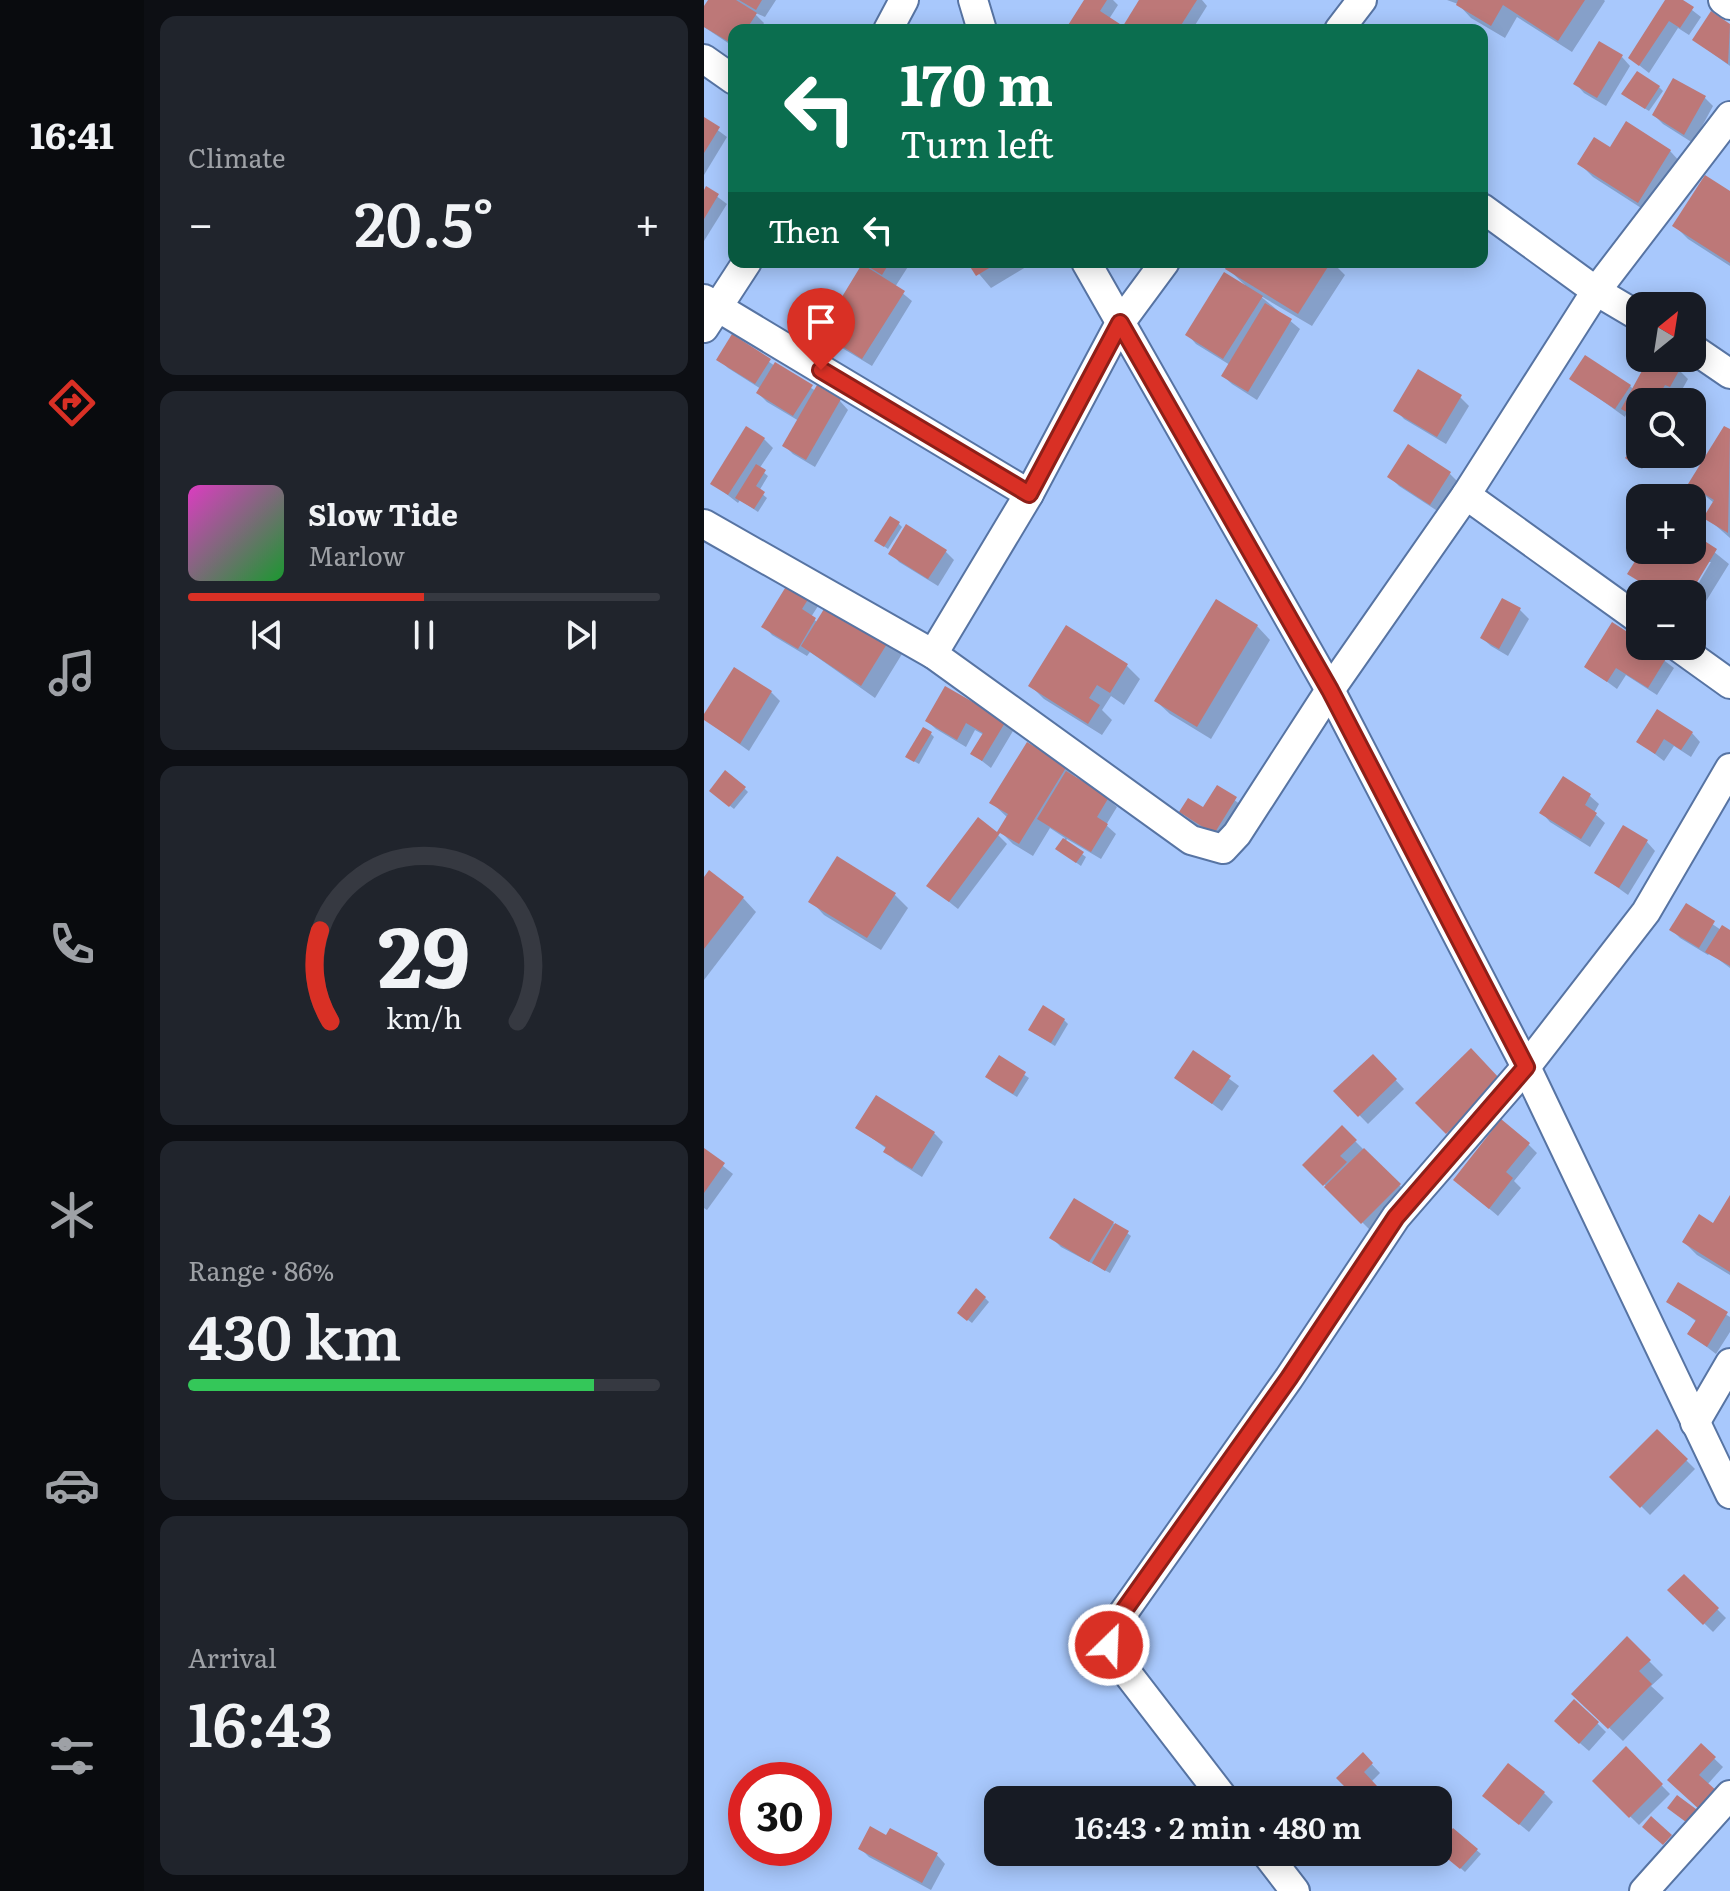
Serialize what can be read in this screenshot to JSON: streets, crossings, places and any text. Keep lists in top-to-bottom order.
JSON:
{
  "north": "top right",
  "page": {
    "tabs": "16:41",
    "tile": [
      "Climate",
      ["Range · 86%", "430 km"],
      ["Arrival", "16:43"]
    ],
    "turn": ["170 m", "Turn left"],
    "heat": ["−", "20.5°", "+"],
    "then": "Then",
    "map_buttons": ["+", "−"],
    "song": ["Slow Tide", "Marlow"],
    "limit": "30",
    "trip": "16:43 · 2 min · 480 m",
    "gauge": ["29", "km/h"]
  }
}
